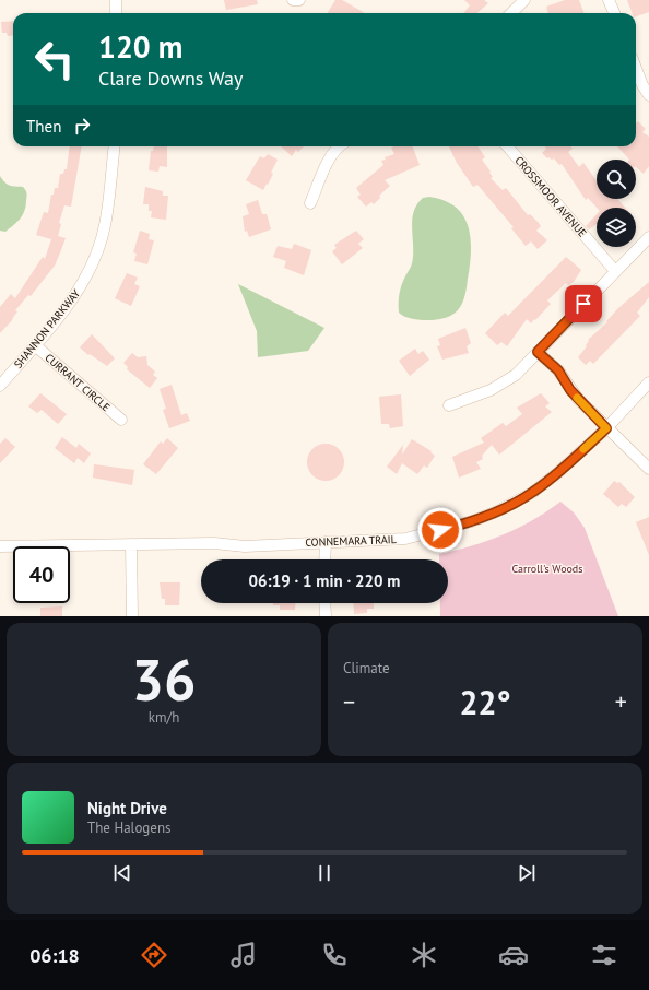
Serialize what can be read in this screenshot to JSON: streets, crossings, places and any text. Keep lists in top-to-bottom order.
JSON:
{
  "streets": {
    "street": [
      "CROSSMOOR AVENUE",
      "SHANNON PARKWAY",
      "CURRANT CIRCLE",
      "CONNEMARA TRAIL"
    ]
  },
  "crossings": [
    ["SHANNON PARKWAY", "CURRANT CIRCLE"]
  ],
  "parks": ["Carroll's Woods"],
  "page": {
    "turn": ["120 m", "Clare Downs Way"],
    "then": "Then",
    "limit": "40",
    "trip": "06:19 · 1 min · 220 m",
    "tile": [
      ["36", "km/h"],
      "Climate"
    ],
    "heat": ["−", "22°", "+"],
    "song": ["Night Drive", "The Halogens"],
    "tabs": "06:18"
  }
}
